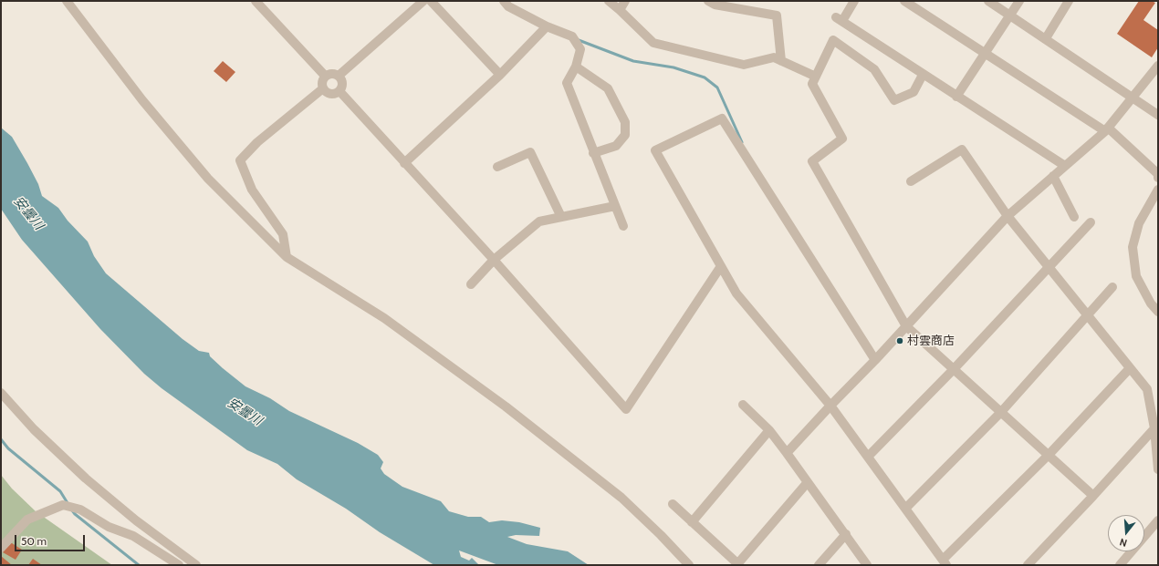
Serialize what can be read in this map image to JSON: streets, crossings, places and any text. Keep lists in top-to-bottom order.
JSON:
{
  "water": ["安曇川"],
  "places": ["村雲商店"],
  "scale_bar": "50 m",
  "north": "bottom"
}
